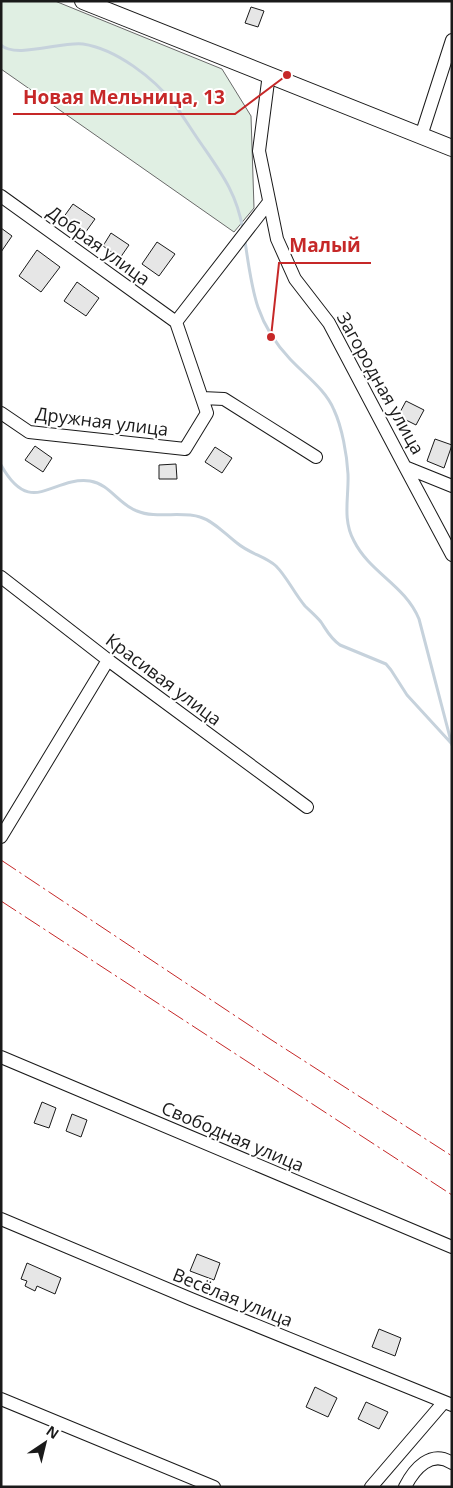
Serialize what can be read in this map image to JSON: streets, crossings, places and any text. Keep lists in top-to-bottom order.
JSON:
{
  "streets": {
    "street": [
      "Добрая улица",
      "Загородная улица",
      "Дружная улица",
      "Красивая улица",
      "Свободная улица",
      "Весёлая улица"
    ]
  },
  "crossings": [
    ["Добрая улица", "Дружная улица"]
  ],
  "places": ["Новая Мельница, 13", "Малый"],
  "north": "top right"
}
